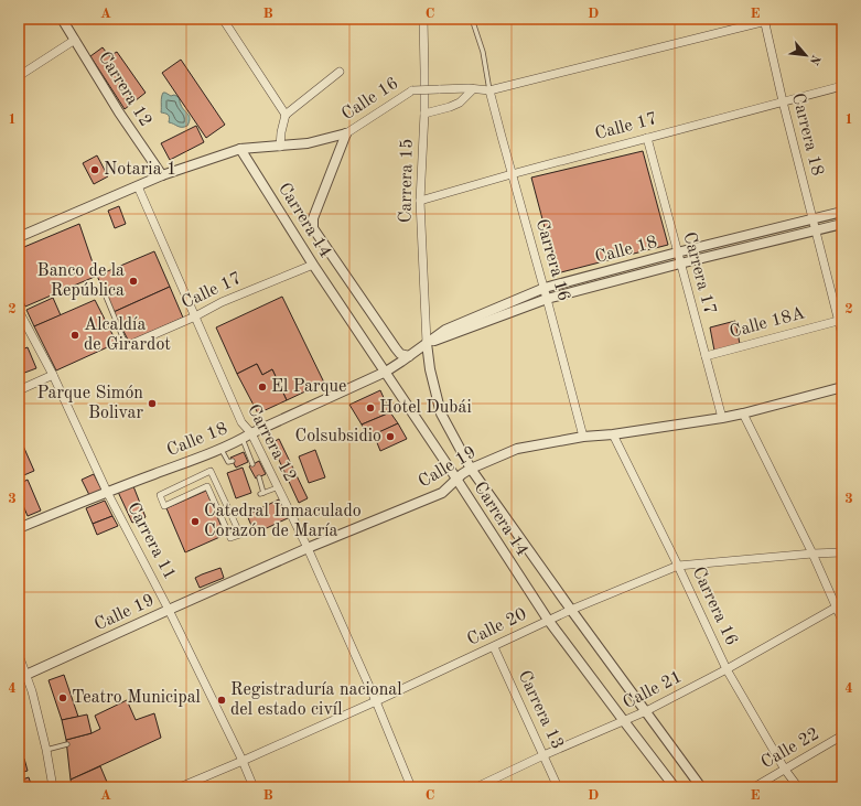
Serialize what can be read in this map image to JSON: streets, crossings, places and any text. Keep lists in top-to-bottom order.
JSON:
{
  "streets": {
    "street": [
      "Carrera 12",
      "Calle 16",
      "Calle 17",
      "Carrera 18",
      "Carrera 15",
      "Carrera 14",
      "Calle 18",
      "Carrera 16",
      "Carrera 17",
      "Calle 18A",
      "Calle 19",
      "Carrera 11",
      "Calle 20",
      "Calle 21",
      "Carrera 13",
      "Calle 22"
    ]
  },
  "crossings": [
    ["Carrera 12", "Calle 16"],
    ["Carrera 12", "Calle 17"],
    ["Carrera 12", "Calle 18"],
    ["Carrera 12", "Calle 19"],
    ["Carrera 12", "Calle 20"],
    ["Calle 16", "Carrera 18"],
    ["Calle 16", "Carrera 14"],
    ["Calle 16", "Carrera 16"],
    ["Calle 17", "Carrera 18"],
    ["Calle 17", "Carrera 15"],
    ["Calle 17", "Carrera 14"],
    ["Calle 17", "Carrera 16"],
    ["Calle 17", "Carrera 17"],
    ["Carrera 18", "Calle 18"],
    ["Carrera 18", "Calle 18A"],
    ["Carrera 15", "Carrera 14"],
    ["Carrera 15", "Calle 18"],
    ["Carrera 14", "Calle 18"],
    ["Carrera 14", "Calle 19"],
    ["Carrera 14", "Calle 20"],
    ["Carrera 14", "Calle 21"],
    ["Calle 18", "Carrera 16"],
    ["Calle 18", "Carrera 17"],
    ["Calle 18", "Carrera 11"],
    ["Carrera 16", "Calle 19"],
    ["Carrera 16", "Calle 20"],
    ["Carrera 16", "Calle 21"],
    ["Carrera 16", "Calle 22"],
    ["Carrera 17", "Calle 18A"],
    ["Carrera 17", "Calle 19"],
    ["Calle 19", "Carrera 11"],
    ["Carrera 11", "Calle 20"],
    ["Calle 20", "Carrera 13"],
    ["Calle 21", "Carrera 13"]
  ],
  "places": [
    "Notaria 1",
    "Banco de la República",
    "Alcaldía de Girardot",
    "El Parque",
    "Parque Simón Bolivar",
    "Hotel Dubái",
    "Colsubsidio",
    "Catedral Inmaculado Corazón de María",
    "Teatro Municipal",
    "Registraduría nacional del estado civíl"
  ],
  "north": "bottom right",
  "grid": {
    "columns": [
      "A",
      "B",
      "C",
      "D",
      "E"
    ],
    "rows": [
      "1",
      "2",
      "3",
      "4"
    ]
  }
}
